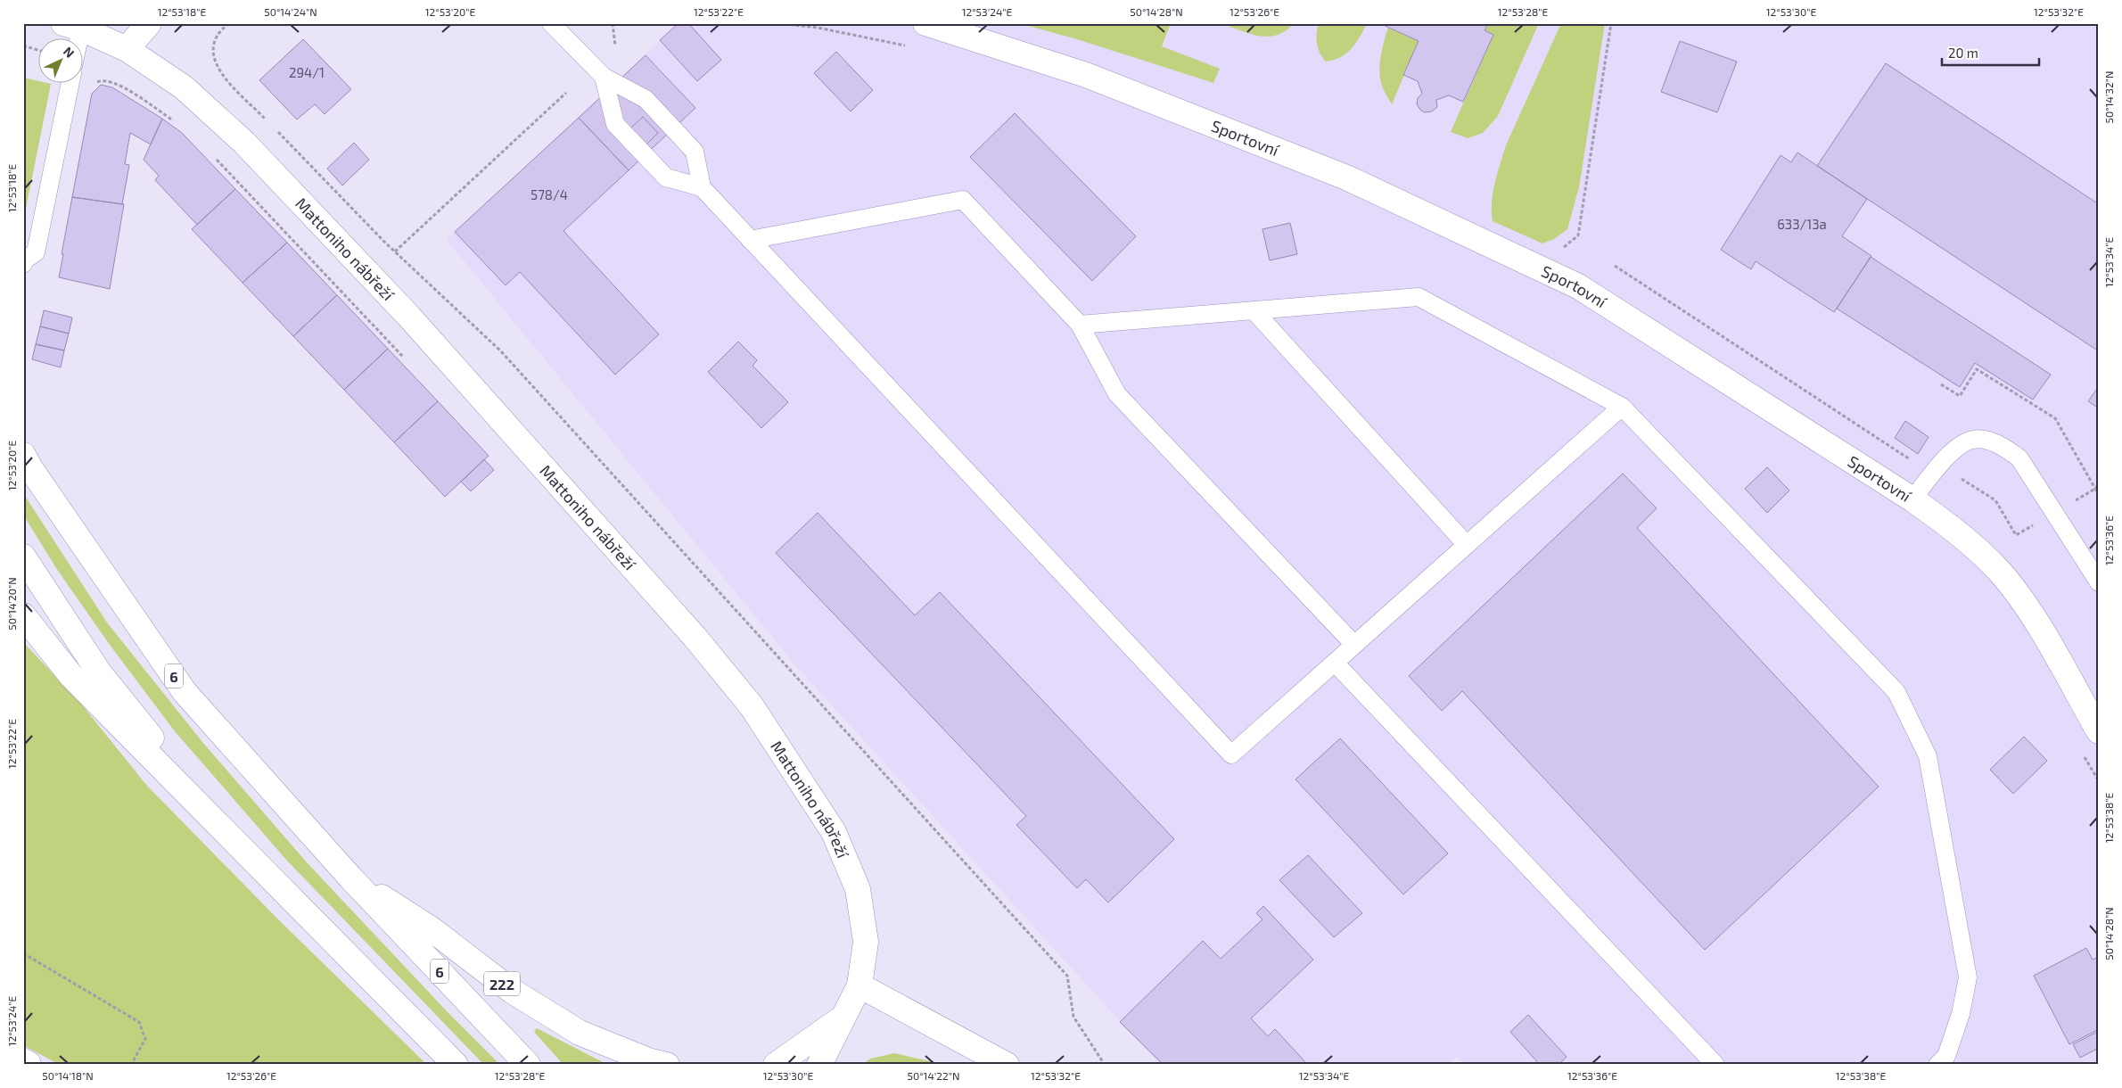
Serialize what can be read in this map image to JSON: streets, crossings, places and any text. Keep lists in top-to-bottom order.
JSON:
{
  "streets": {
    "main road": [
      "Sportovní",
      "Mattoniho nábřeží",
      "6",
      "222"
    ]
  },
  "crossings": [
    ["6", "222"]
  ],
  "house_numbers": ["294/1", "578/4", "633/13a"],
  "scale_bar": "20 m",
  "north": "top right",
  "coordinates": [
    "12°53'18\"E",
    "50°14'24\"N",
    "12°53'20\"E",
    "12°53'22\"E",
    "12°53'24\"E",
    "50°14'28\"N",
    "12°53'26\"E",
    "12°53'28\"E",
    "12°53'30\"E",
    "12°53'32\"E",
    "50°14'32\"N",
    "12°53'34\"E",
    "12°53'36\"E",
    "50°14'20\"N",
    "12°53'38\"E",
    "50°14'18\"N",
    "50°14'22\"N"
  ]
}
